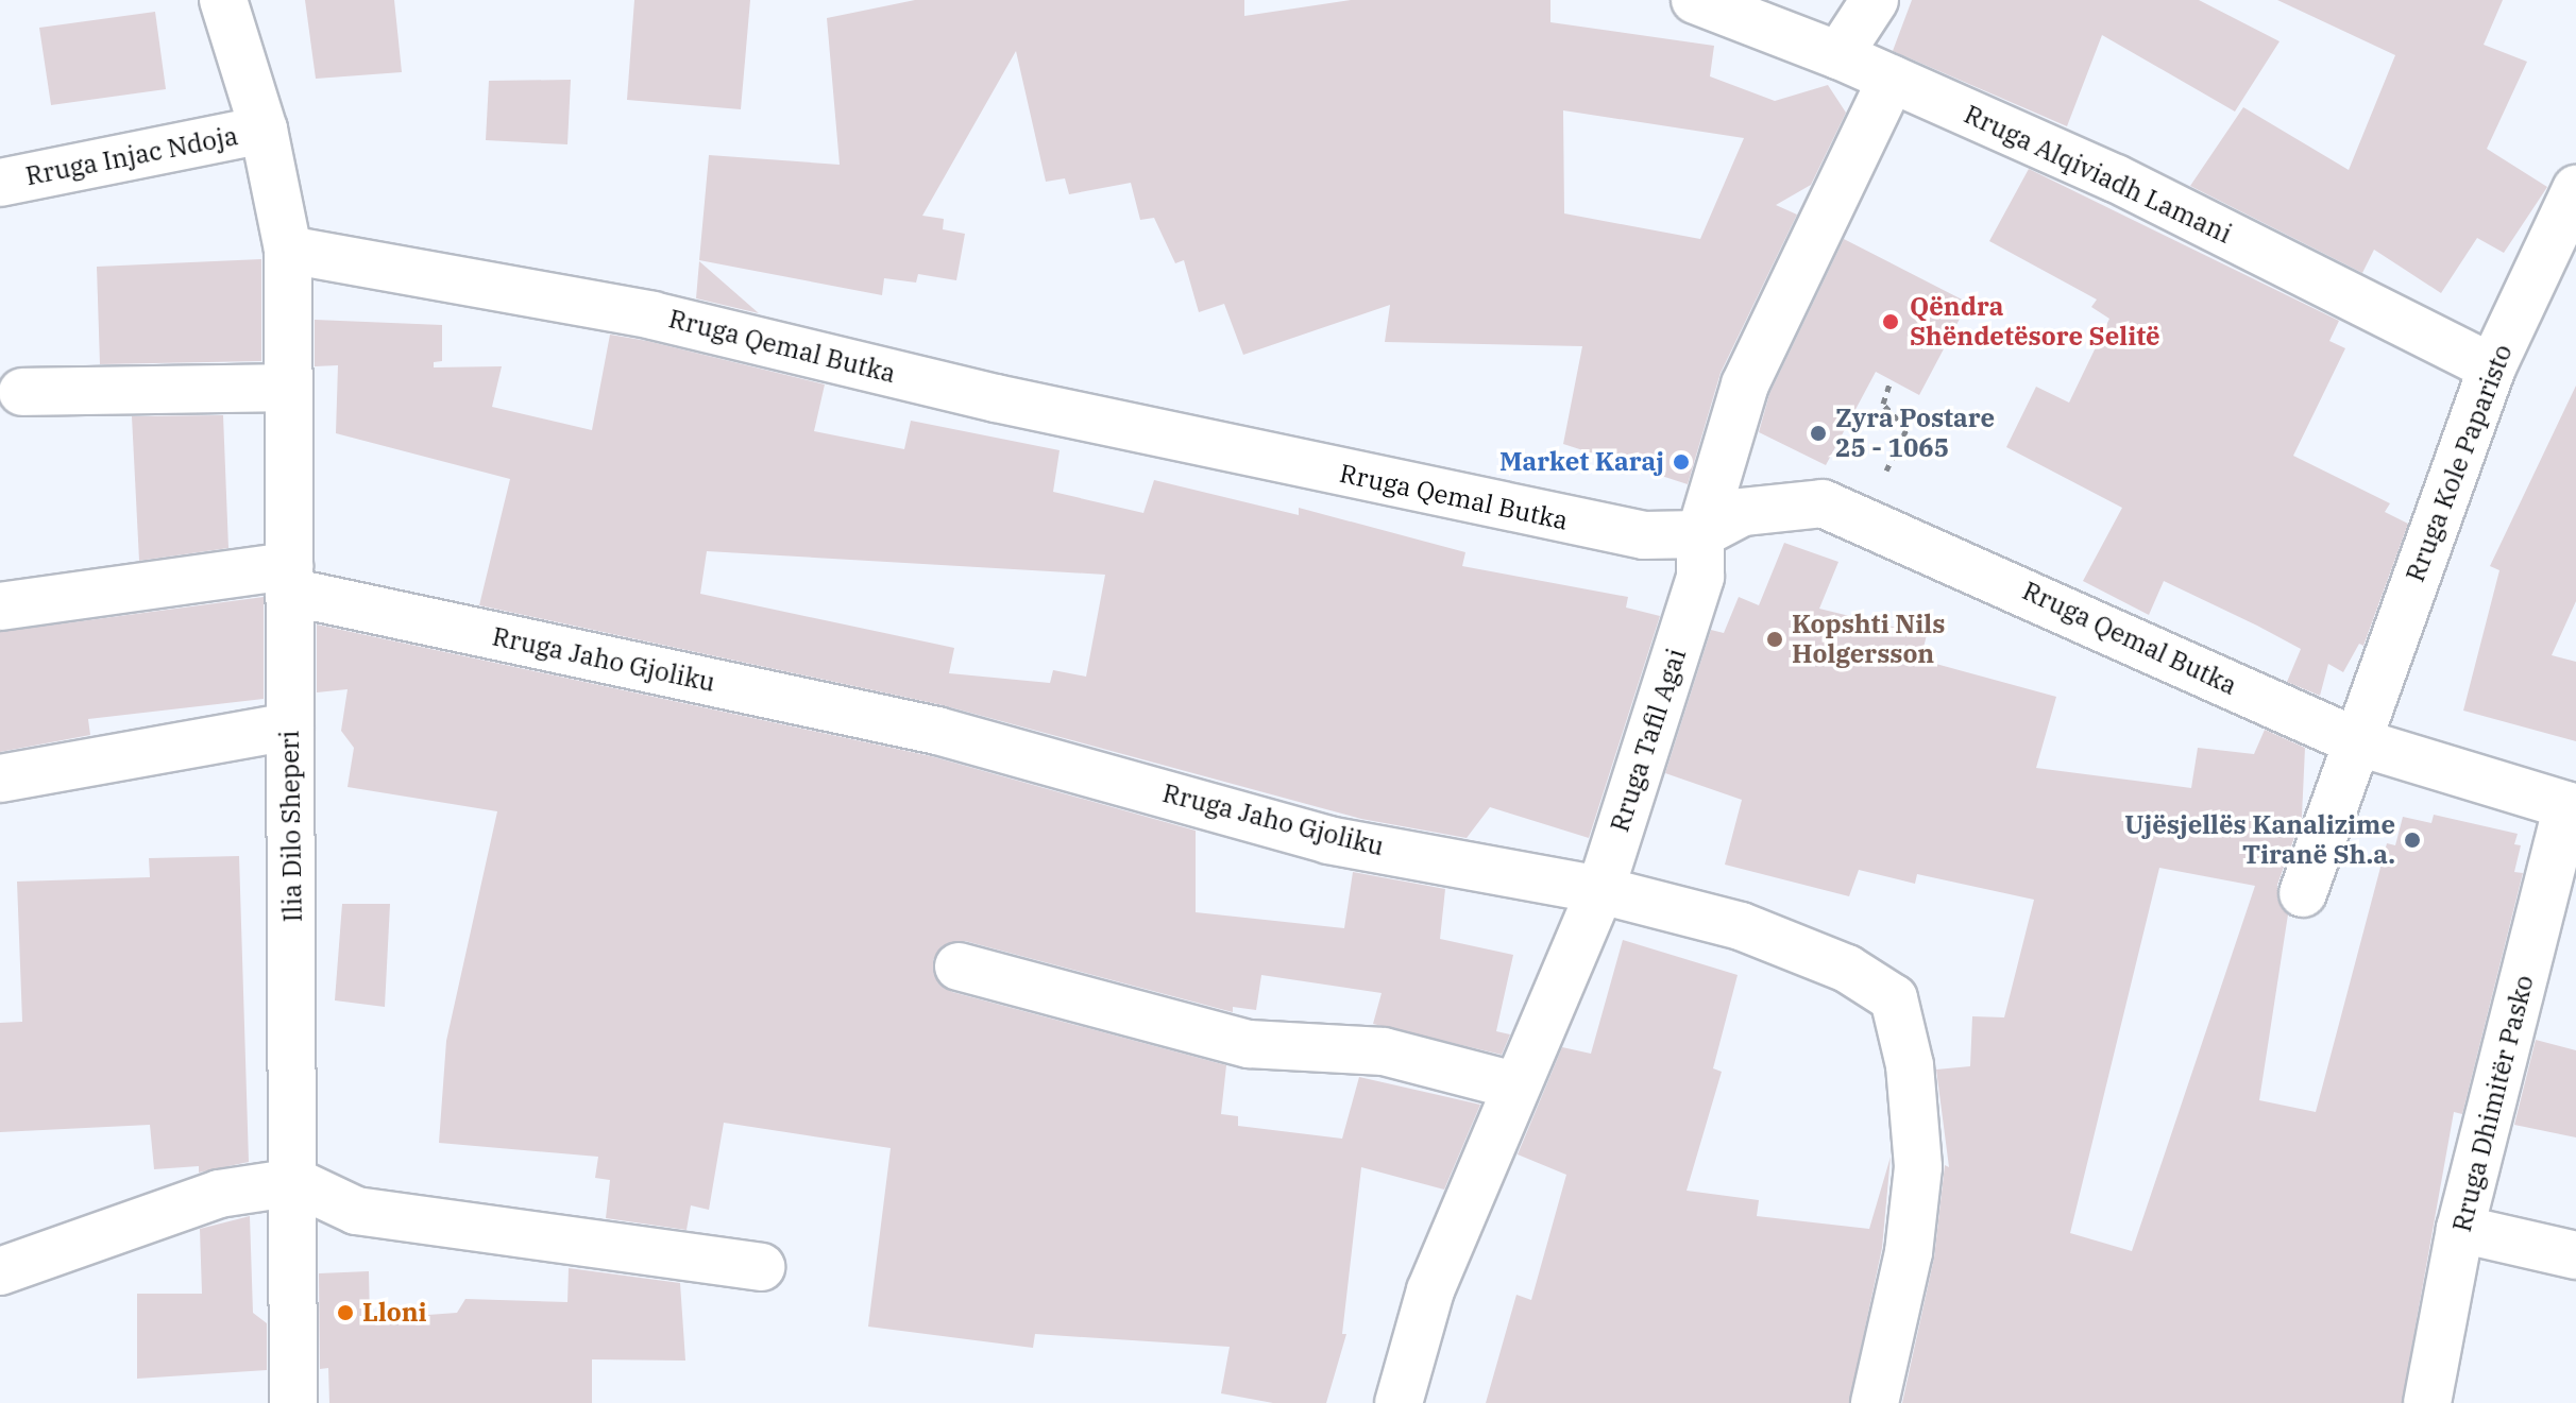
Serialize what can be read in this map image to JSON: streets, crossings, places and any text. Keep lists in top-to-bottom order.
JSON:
{
  "streets": {
    "street": [
      "Rruga Injac Ndoja",
      "Rruga Alqiviadh Lamani",
      "Rruga Qemal Butka",
      "Rruga Kole Paparisto",
      "Rruga Jaho Gjoliku",
      "Rruga Tafil Agai",
      "Ilia Dilo Sheperi",
      "Rruga Dhimitër Pasko"
    ]
  },
  "crossings": [
    ["Rruga Injac Ndoja", "Ilia Dilo Sheperi"],
    ["Rruga Alqiviadh Lamani", "Rruga Kole Paparisto"],
    ["Rruga Alqiviadh Lamani", "Rruga Tafil Agai"],
    ["Rruga Qemal Butka", "Rruga Kole Paparisto"],
    ["Rruga Qemal Butka", "Rruga Tafil Agai"],
    ["Rruga Qemal Butka", "Ilia Dilo Sheperi"],
    ["Rruga Qemal Butka", "Rruga Dhimitër Pasko"],
    ["Rruga Jaho Gjoliku", "Rruga Tafil Agai"],
    ["Rruga Jaho Gjoliku", "Ilia Dilo Sheperi"]
  ],
  "places": [
    "Qëndra Shëndetësore Selitë",
    "Zyra Postare 25 - 1065",
    "Market Karaj",
    "Kopshti Nils Holgersson",
    "Ujësjellës Kanalizime Tiranë Sh.a.",
    "Lloni"
  ]
}
